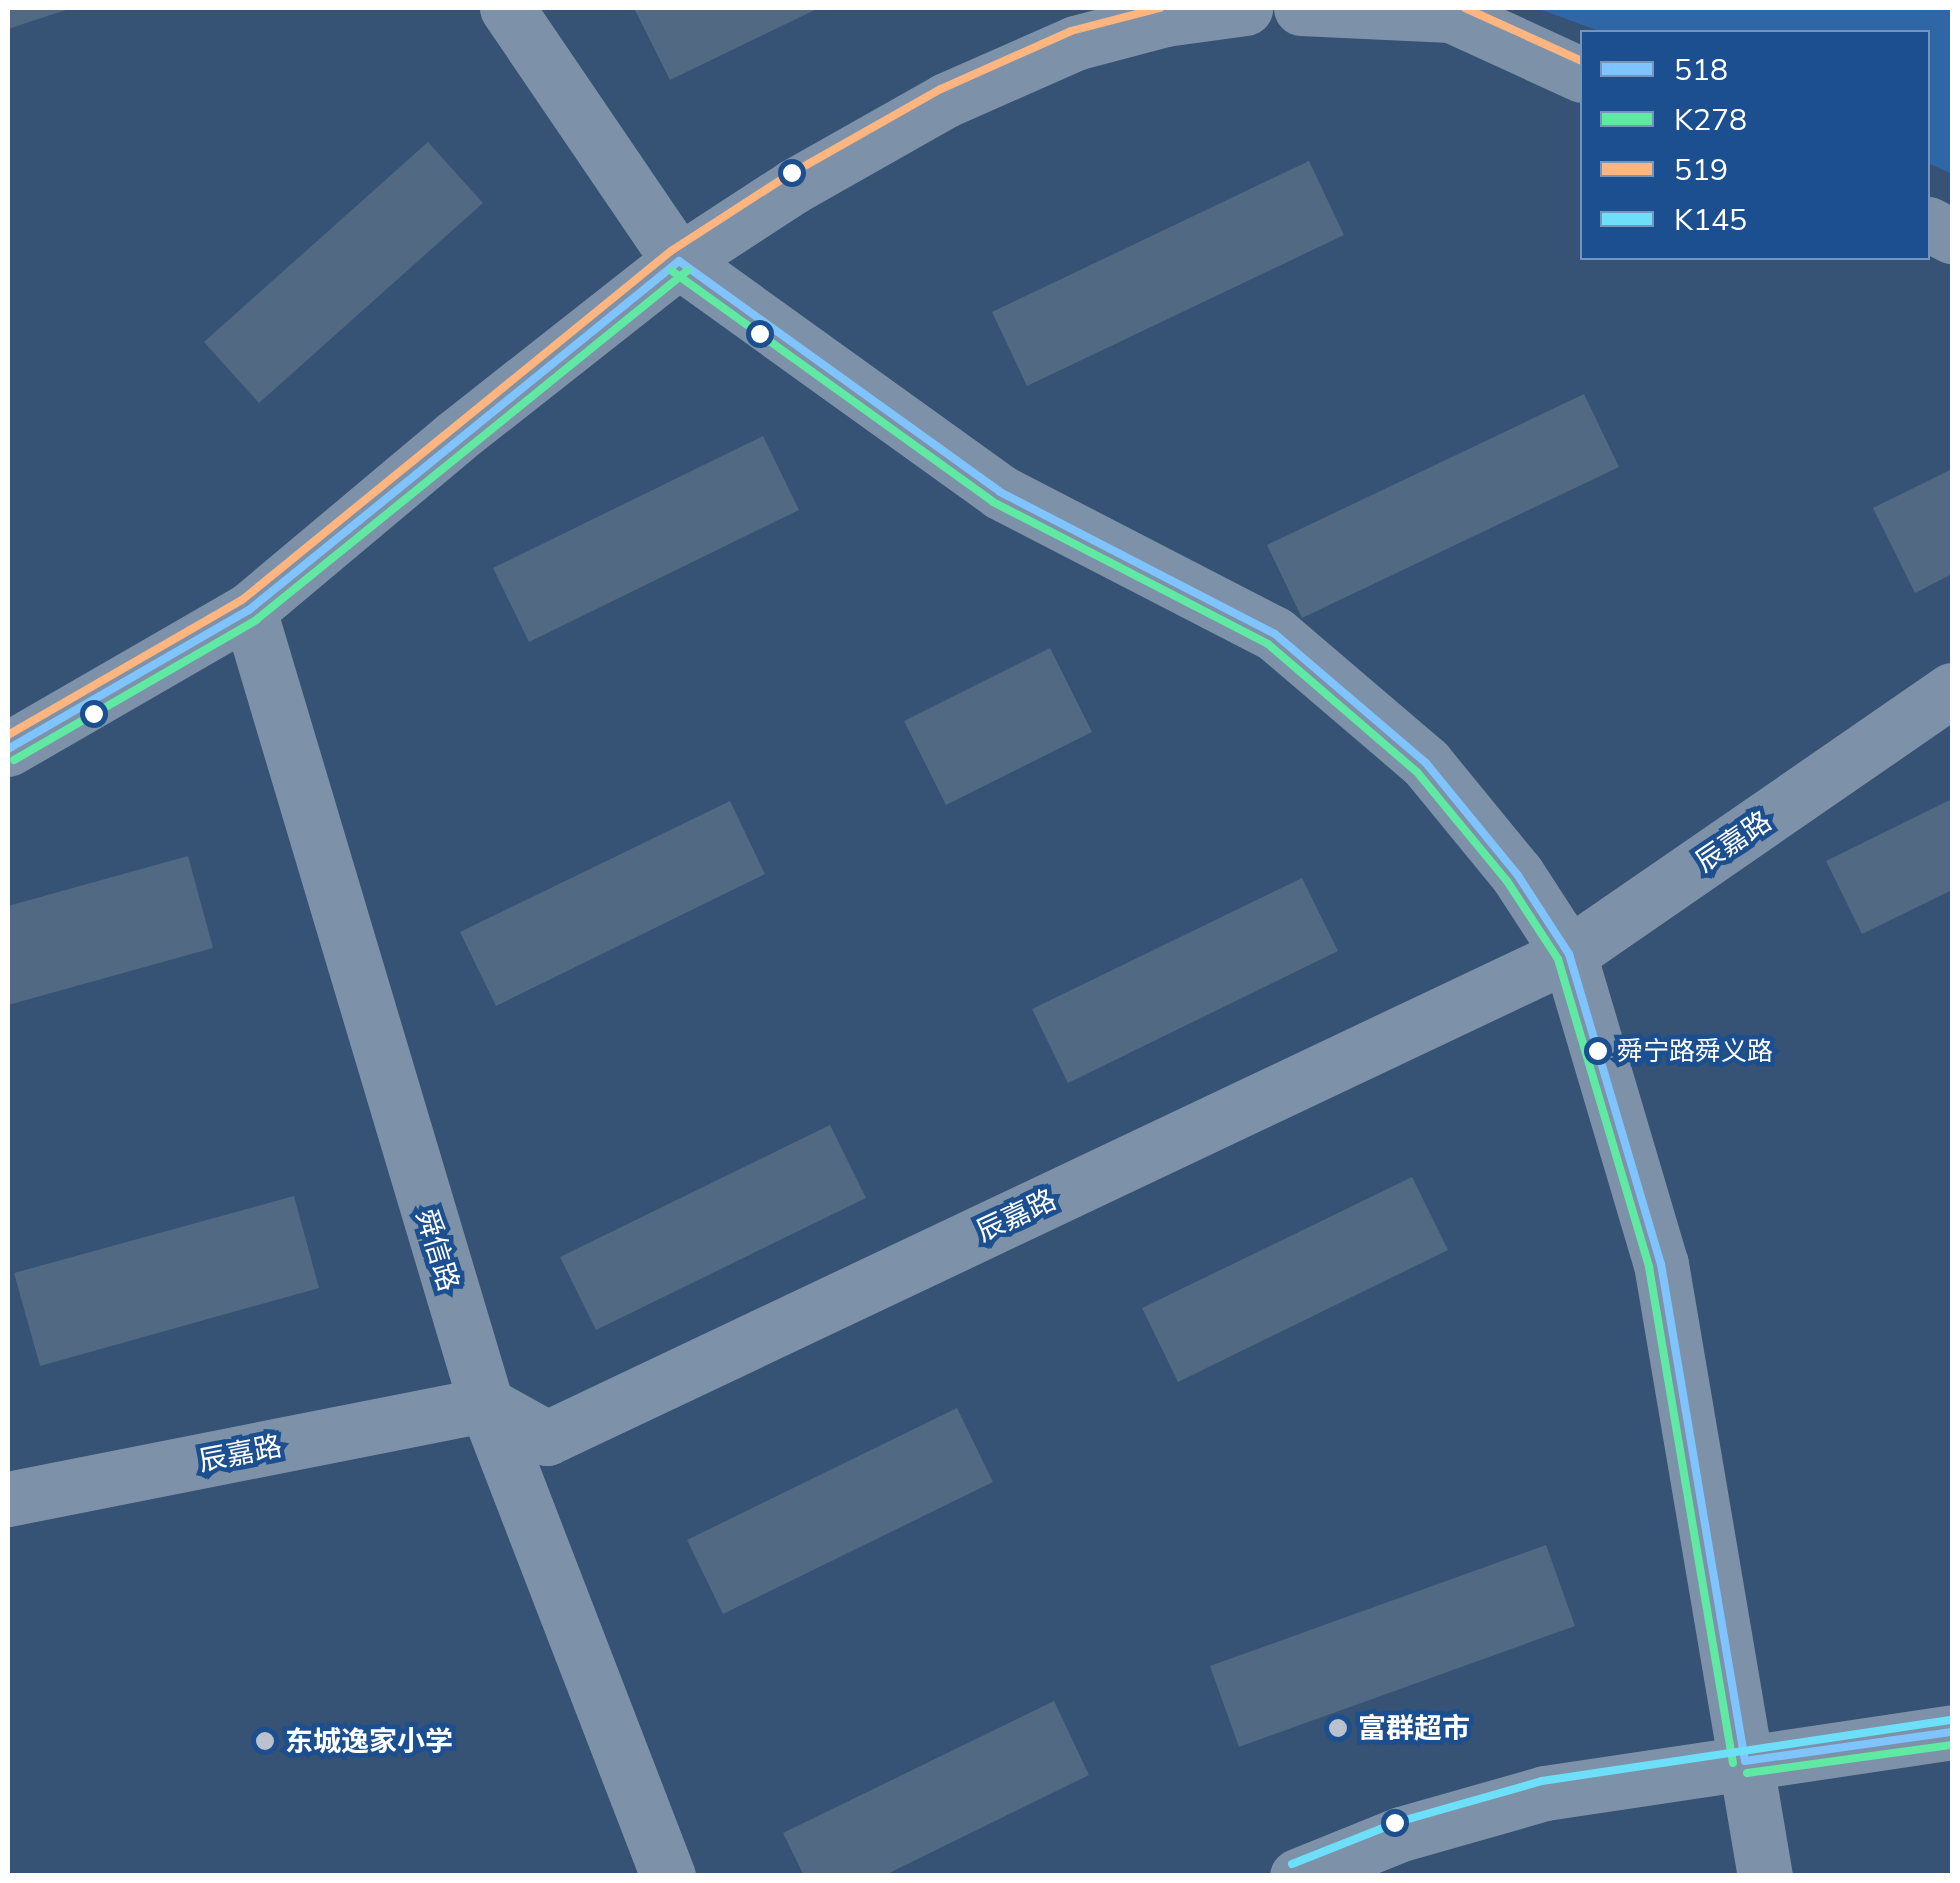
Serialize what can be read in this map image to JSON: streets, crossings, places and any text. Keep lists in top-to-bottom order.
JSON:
{
  "streets": {
    "street": ["辰嘉路", "舜信路"]
  },
  "crossings": [
    ["辰嘉路", "舜信路"]
  ],
  "places": ["舜宁路舜义路", "富群超市", "东城逸家小学"],
  "lines": [
    "transit line 519",
    "transit line 518",
    "transit line K278",
    "transit line K145"
  ],
  "legend": [
    "518",
    "K278",
    "519",
    "K145"
  ]
}
